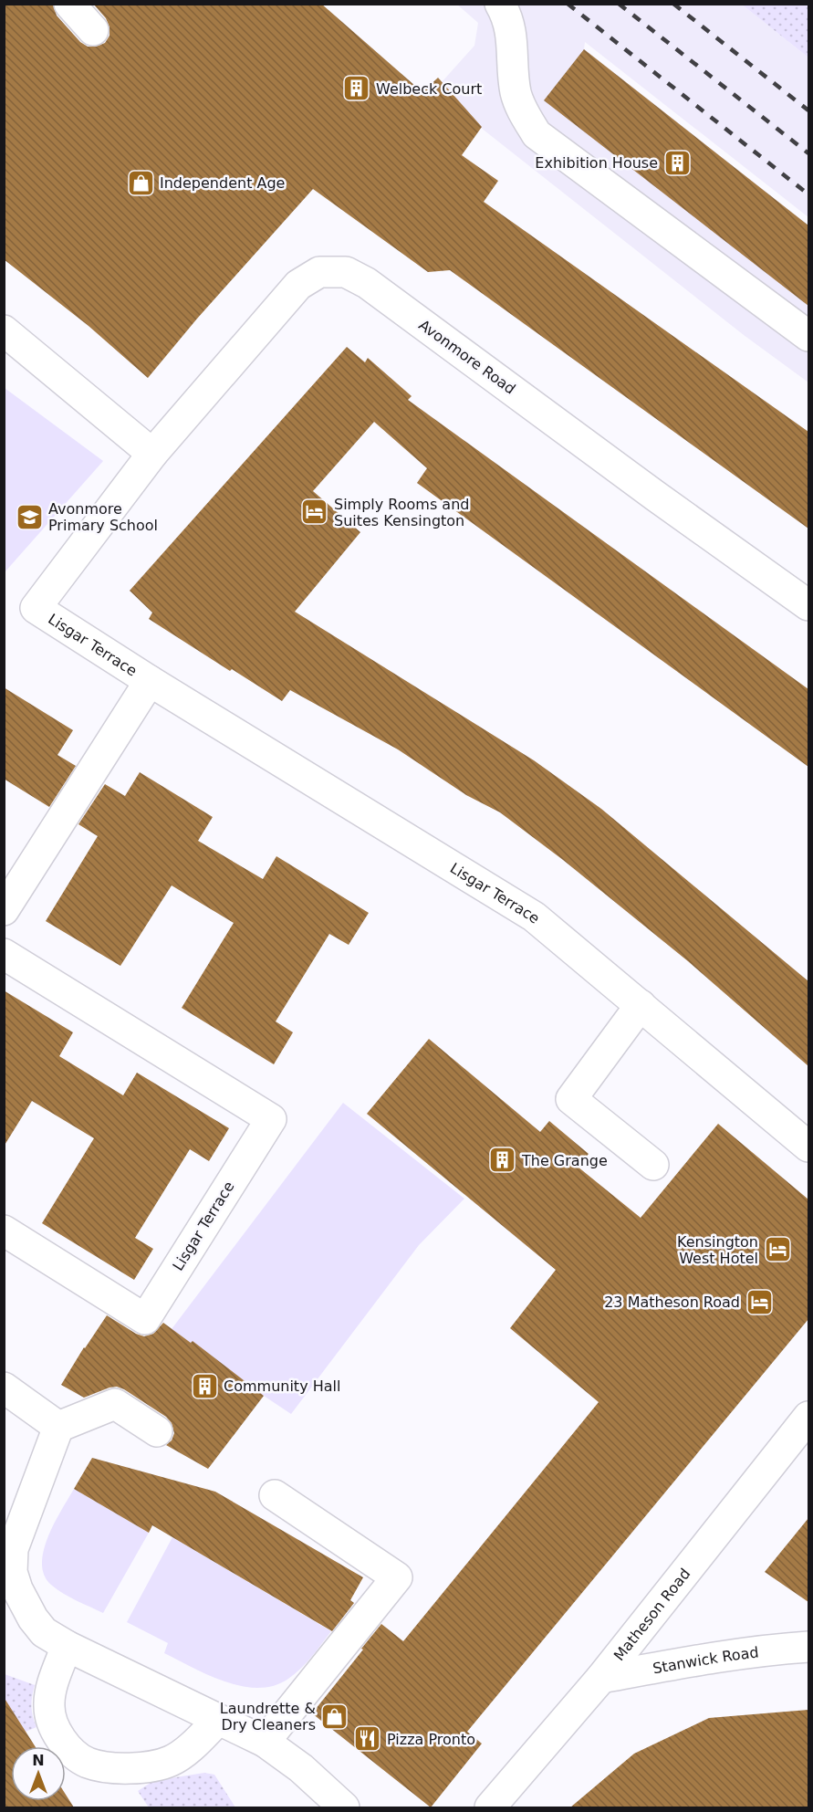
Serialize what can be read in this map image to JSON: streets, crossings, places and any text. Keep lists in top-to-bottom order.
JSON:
{
  "streets": {
    "street": [
      "Avonmore Road",
      "Lisgar Terrace",
      "Matheson Road",
      "Stanwick Road"
    ]
  },
  "crossings": [
    ["Avonmore Road", "Lisgar Terrace"],
    ["Matheson Road", "Stanwick Road"]
  ],
  "places": {
    "building": [
      "Welbeck Court",
      "Exhibition House",
      "The Grange",
      "Community Hall"
    ],
    "shop": ["Independent Age", "Laundrette & Dry Cleaners"],
    "hotel": ["Simply Rooms and Suites Kensington", "Kensington West Hotel", "23 Matheson Road"],
    "school or university": ["Avonmore Primary School"],
    "restaurant": ["Pizza Pronto"]
  },
  "north": "top"
}
